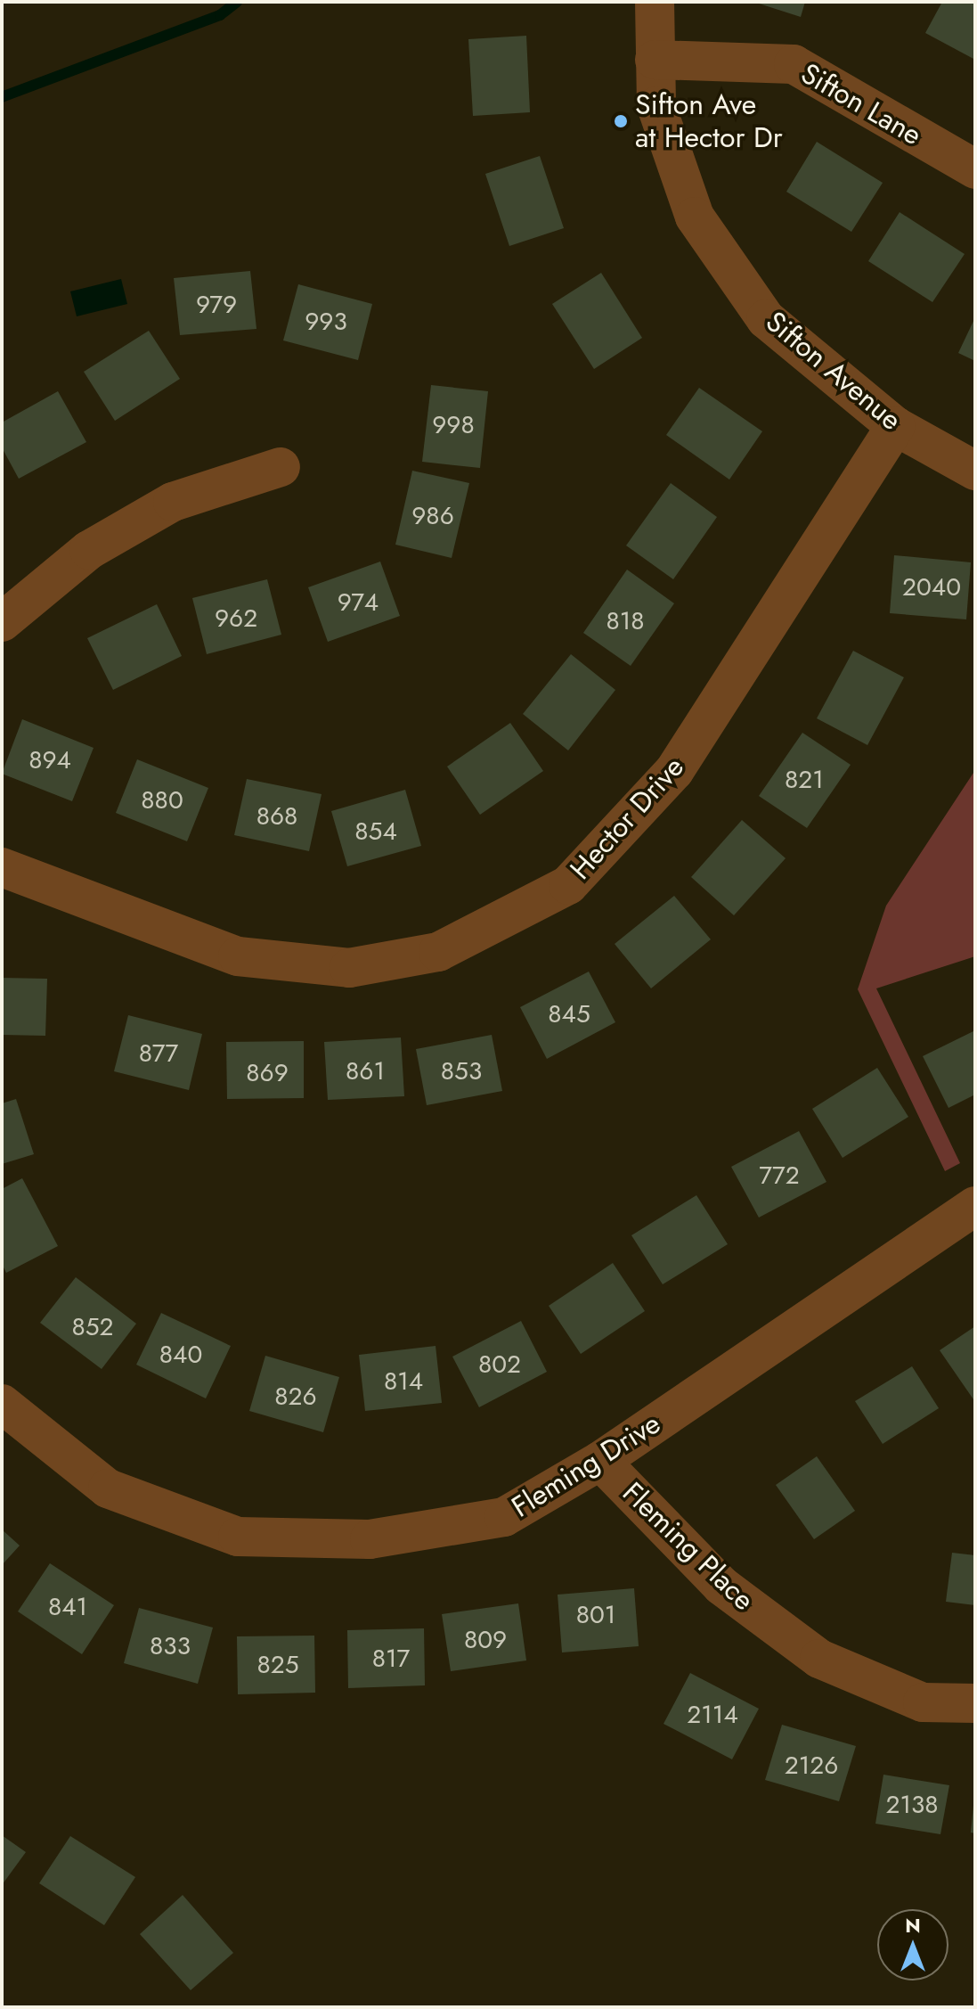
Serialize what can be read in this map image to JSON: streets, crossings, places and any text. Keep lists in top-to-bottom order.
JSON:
{
  "streets": {
    "street": [
      "Sifton Lane",
      "Sifton Avenue",
      "Hector Drive",
      "Fleming Drive",
      "Fleming Place"
    ]
  },
  "crossings": [
    ["Sifton Lane", "Sifton Avenue"],
    ["Sifton Avenue", "Hector Drive"],
    ["Fleming Drive", "Fleming Place"]
  ],
  "places": ["Sifton Ave at Hector Dr"],
  "house_numbers": [
    "979",
    "993",
    "998",
    "986",
    "2040",
    "974",
    "962",
    "818",
    "894",
    "821",
    "880",
    "868",
    "854",
    "845",
    "877",
    "861",
    "853",
    "869",
    "772",
    "852",
    "840",
    "802",
    "814",
    "826",
    "841",
    "801",
    "809",
    "833",
    "817",
    "825",
    "2114",
    "2126",
    "2138"
  ],
  "north": "top"
}
